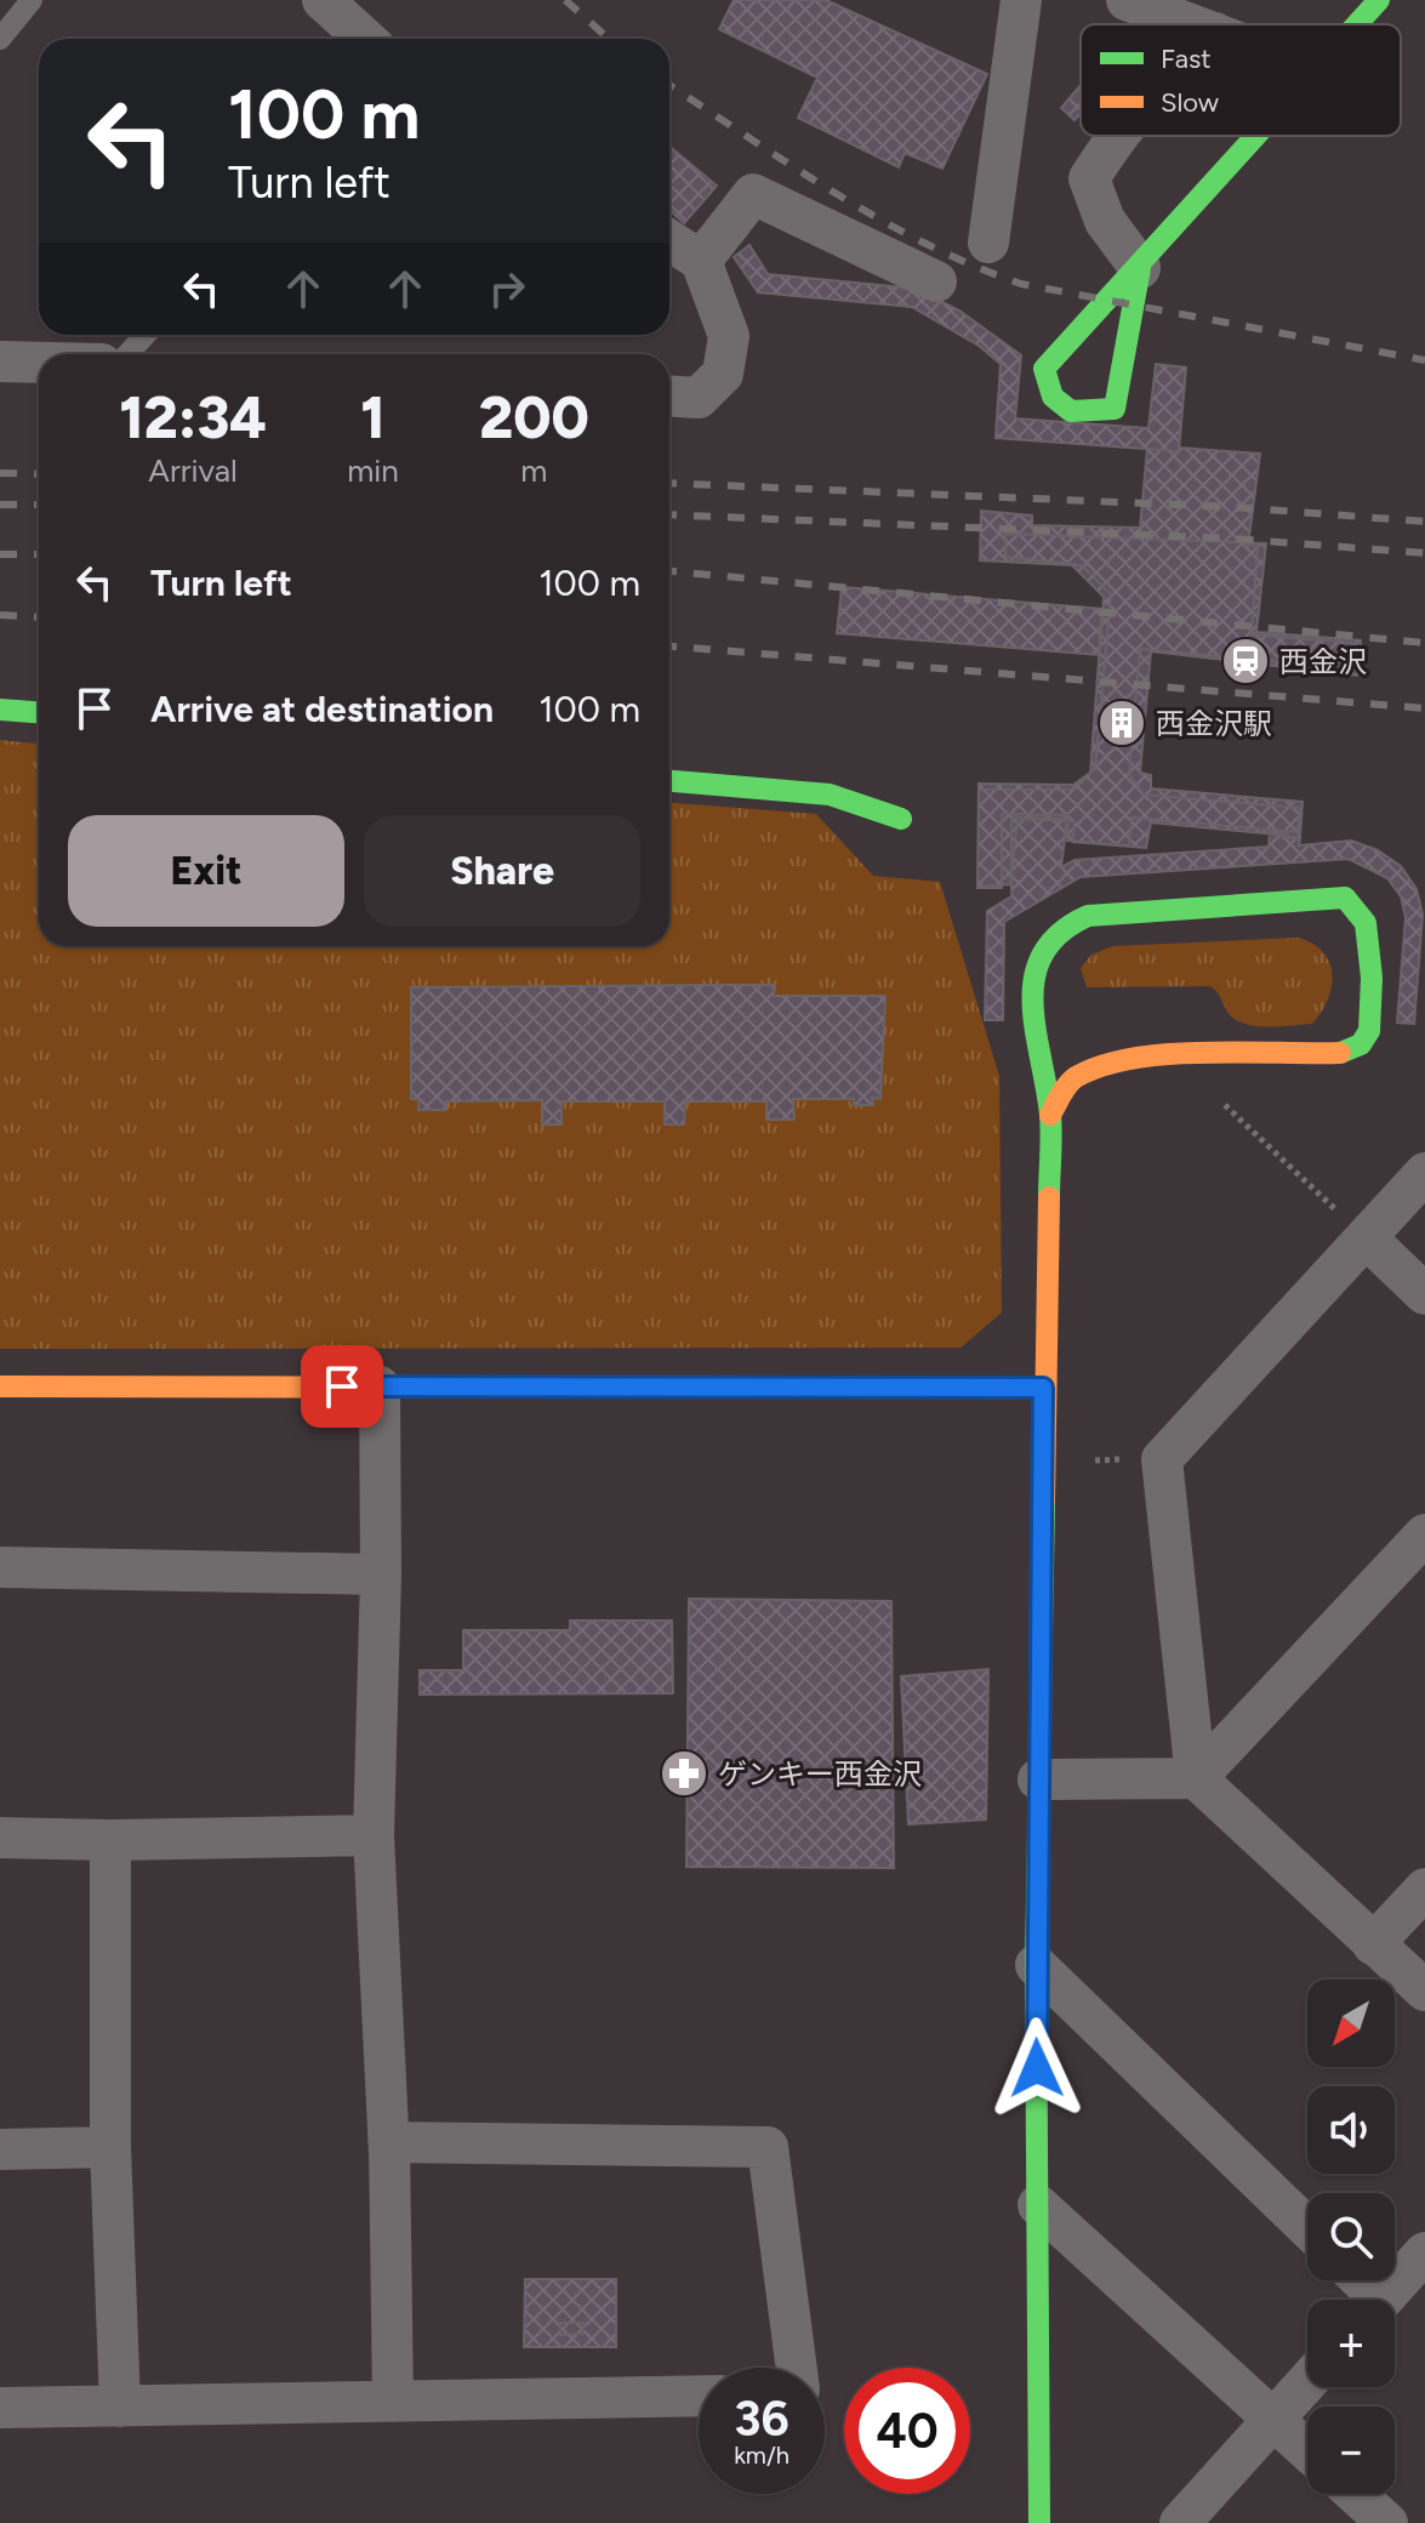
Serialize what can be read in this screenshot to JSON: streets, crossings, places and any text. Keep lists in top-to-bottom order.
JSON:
{
  "places": {
    "station": ["西金沢"],
    "building": ["西金沢駅"],
    "pharmacy": ["ゲンキー西金沢"]
  },
  "legend": ["Fast", "Slow"],
  "north": "bottom left",
  "page": {
    "turn": ["100 m", "Turn left"],
    "eta": [
      "12:34",
      "Arrival",
      "1",
      "min",
      "200",
      "m"
    ],
    "list": [
      {
        "name": "Turn left",
        "value": "100 m"
      },
      {
        "name": "Arrive at destination",
        "value": "100 m"
      }
    ],
    "buttons": ["Exit", "Share"],
    "map_buttons": ["+", "−"],
    "speed": "36 km/h",
    "limit": "40"
  }
}
